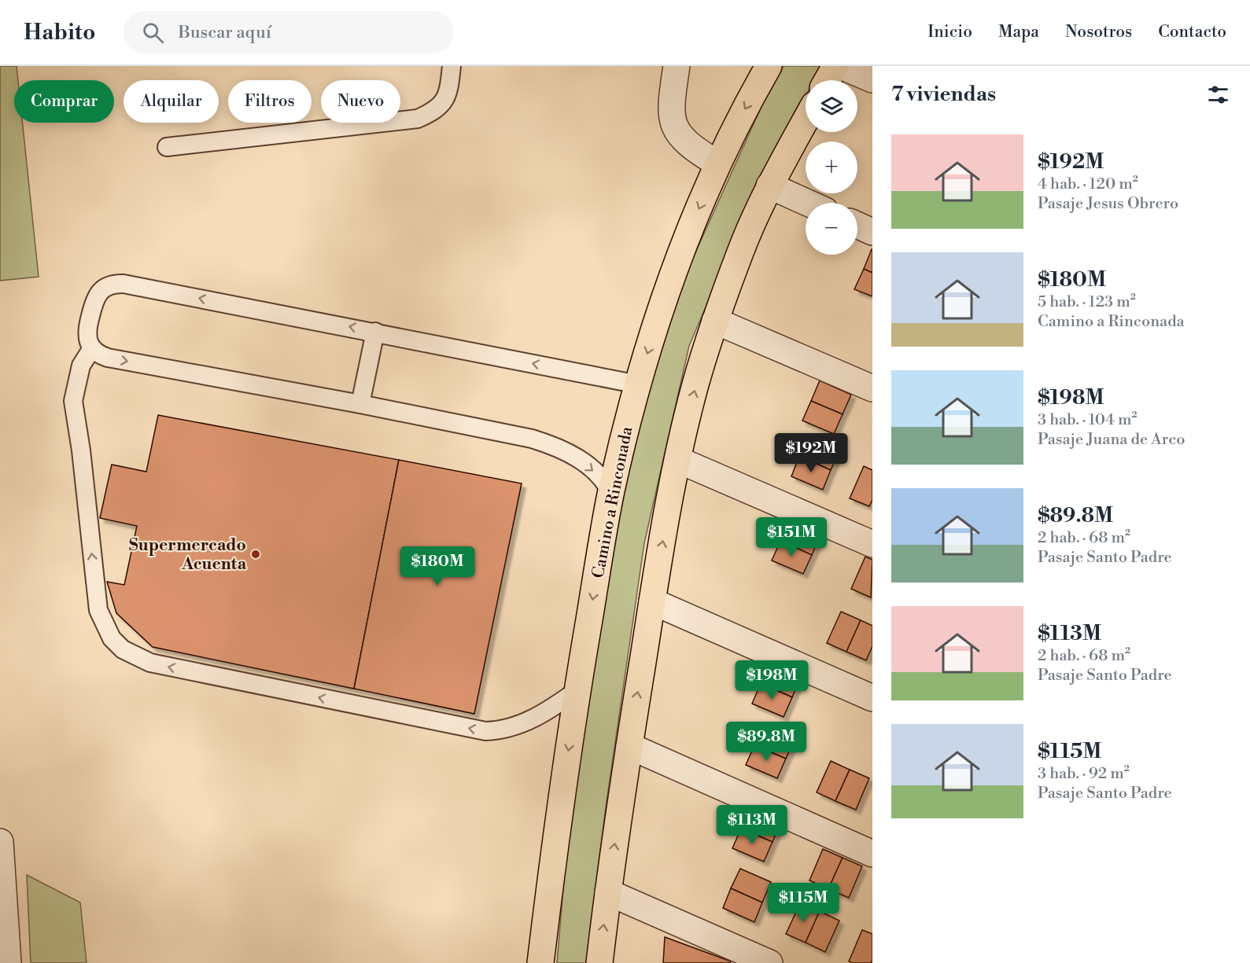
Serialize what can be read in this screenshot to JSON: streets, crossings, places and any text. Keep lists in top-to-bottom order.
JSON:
{
  "streets": {
    "main road": ["Camino a Rinconada"]
  },
  "places": ["Supermercado Acuenta"],
  "page": {
    "header": "Habito",
    "search": "Buscar aquí",
    "nav": [
      "Inicio",
      "Mapa",
      "Nosotros",
      "Contacto"
    ],
    "heading": "7 viviendas",
    "map_buttons": ["+", "−"],
    "chip": [
      "Comprar",
      "Alquilar",
      "Filtros",
      "Nuevo"
    ],
    "list": [
      {
        "name": "$192M",
        "note": "4 hab. · 120 m² · Pasaje Jesus Obrero"
      },
      {
        "name": "$180M",
        "note": "5 hab. · 123 m² · Camino a Rinconada"
      },
      {
        "name": "$198M",
        "note": "3 hab. · 104 m² · Pasaje Juana de Arco"
      },
      {
        "name": "$89.8M",
        "note": "2 hab. · 68 m² · Pasaje Santo Padre"
      },
      {
        "name": "$113M",
        "note": "2 hab. · 68 m² · Pasaje Santo Padre"
      },
      {
        "name": "$115M",
        "note": "3 hab. · 92 m² · Pasaje Santo Padre"
      }
    ],
    "price": [
      "$192M",
      "$151M",
      "$180M",
      "$198M",
      "$89.8M",
      "$113M",
      "$115M"
    ]
  }
}
